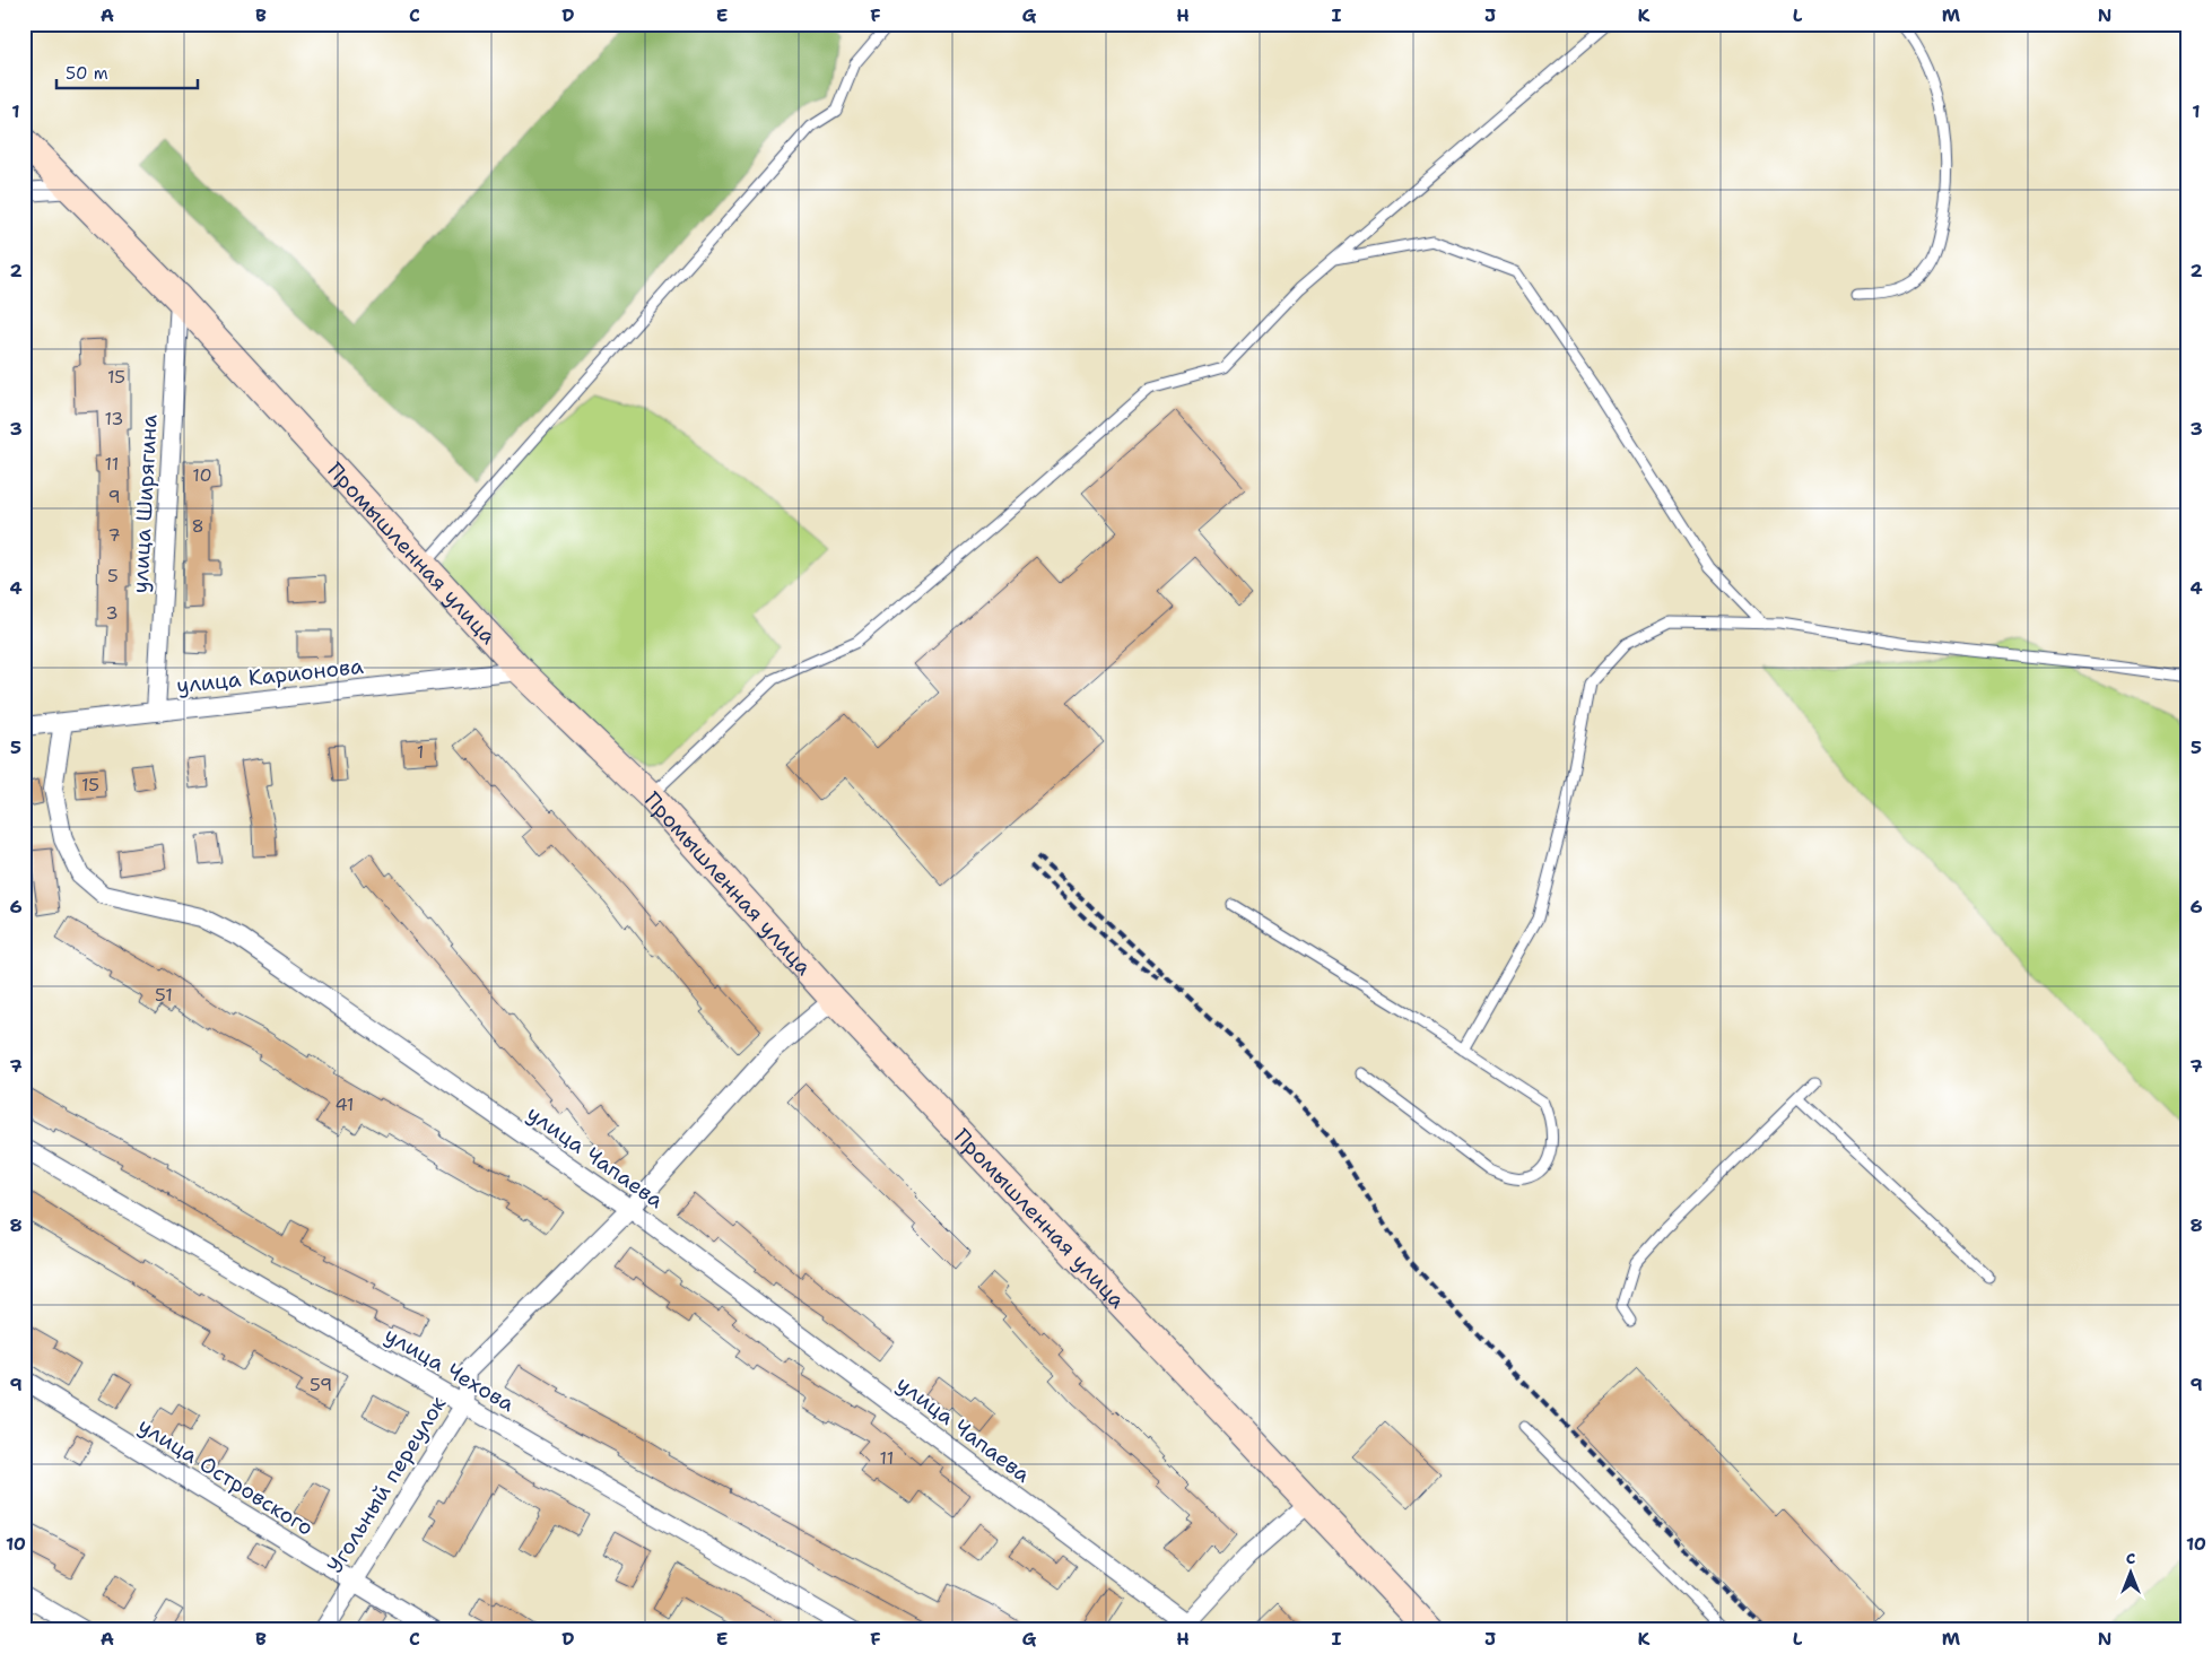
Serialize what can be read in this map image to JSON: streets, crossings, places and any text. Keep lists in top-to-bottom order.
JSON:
{
  "streets": {
    "street": [
      "улица Ширягина",
      "Промышленная улица",
      "улица Карионова",
      "улица Чапаева",
      "улица Чехова",
      "улица Островского",
      "Угольный переулок"
    ]
  },
  "crossings": [
    ["улица Ширягина", "Промышленная улица"],
    ["улица Ширягина", "улица Карионова"],
    ["Промышленная улица", "улица Карионова"],
    ["Промышленная улица", "Угольный переулок"],
    ["улица Карионова", "улица Чапаева"],
    ["улица Чапаева", "Угольный переулок"],
    ["улица Чехова", "Угольный переулок"],
    ["улица Островского", "Угольный переулок"]
  ],
  "house_numbers": [
    "15",
    "13",
    "11",
    "10",
    "9",
    "8",
    "7",
    "5",
    "3",
    "1",
    "15",
    "51",
    "41",
    "59",
    "11"
  ],
  "scale_bar": "50 m",
  "north": "top",
  "grid": {
    "columns": [
      "A",
      "B",
      "C",
      "D",
      "E",
      "F",
      "G",
      "H",
      "I",
      "J",
      "K",
      "L",
      "M",
      "N"
    ],
    "rows": [
      "1",
      "2",
      "3",
      "4",
      "5",
      "6",
      "7",
      "8",
      "9",
      "10"
    ]
  }
}
